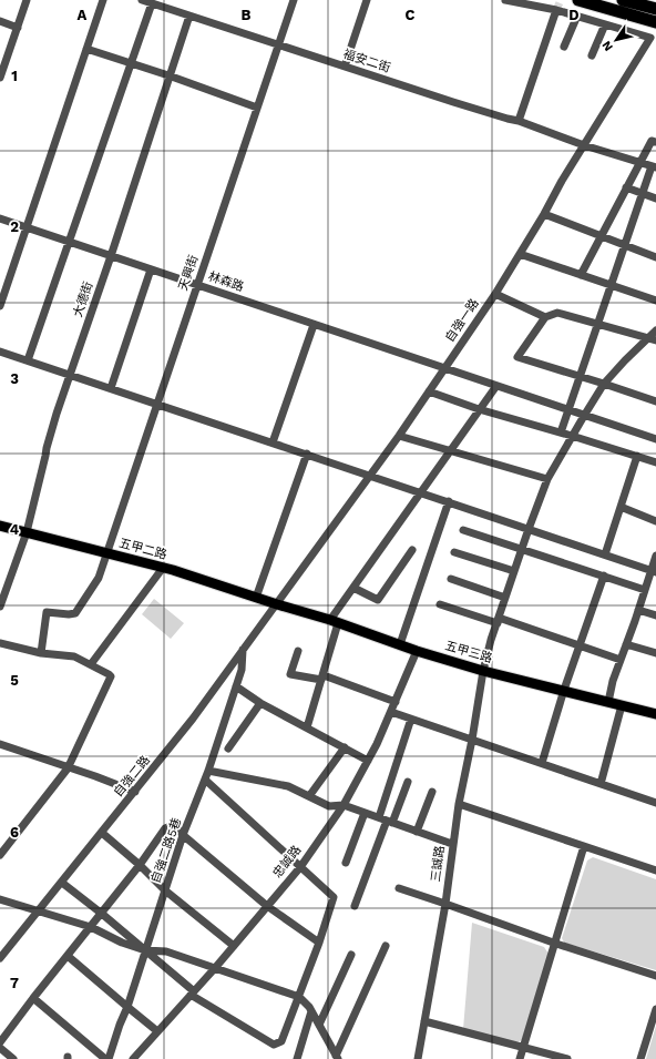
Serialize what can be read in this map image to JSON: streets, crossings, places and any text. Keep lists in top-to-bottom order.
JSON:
{
  "streets": {
    "main road": ["五甲二路", "五甲三路"],
    "street": [
      "福安二街",
      "天興街",
      "林森路",
      "大德街",
      "自強一路",
      "自強二路",
      "自強二路5巷",
      "忠誠路",
      "三誠路"
    ]
  },
  "crossings": [
    ["福安二街", "天興街"],
    ["福安二街", "大德街"],
    ["福安二街", "自強一路"],
    ["天興街", "林森路"],
    ["天興街", "五甲二路"],
    ["林森路", "大德街"],
    ["林森路", "自強一路"],
    ["林森路", "三誠路"],
    ["大德街", "五甲二路"],
    ["自強一路", "五甲二路"],
    ["自強一路", "五甲三路"],
    ["自強一路", "自強二路"],
    ["五甲二路", "五甲三路"],
    ["五甲二路", "自強二路"],
    ["五甲三路", "自強二路"],
    ["五甲三路", "忠誠路"],
    ["五甲三路", "三誠路"],
    ["自強二路", "自強二路5巷"]
  ],
  "north": "bottom left",
  "grid": {
    "columns": [
      "A",
      "B",
      "C",
      "D"
    ],
    "rows": [
      "1",
      "2",
      "3",
      "4",
      "5",
      "6",
      "7"
    ]
  }
}
